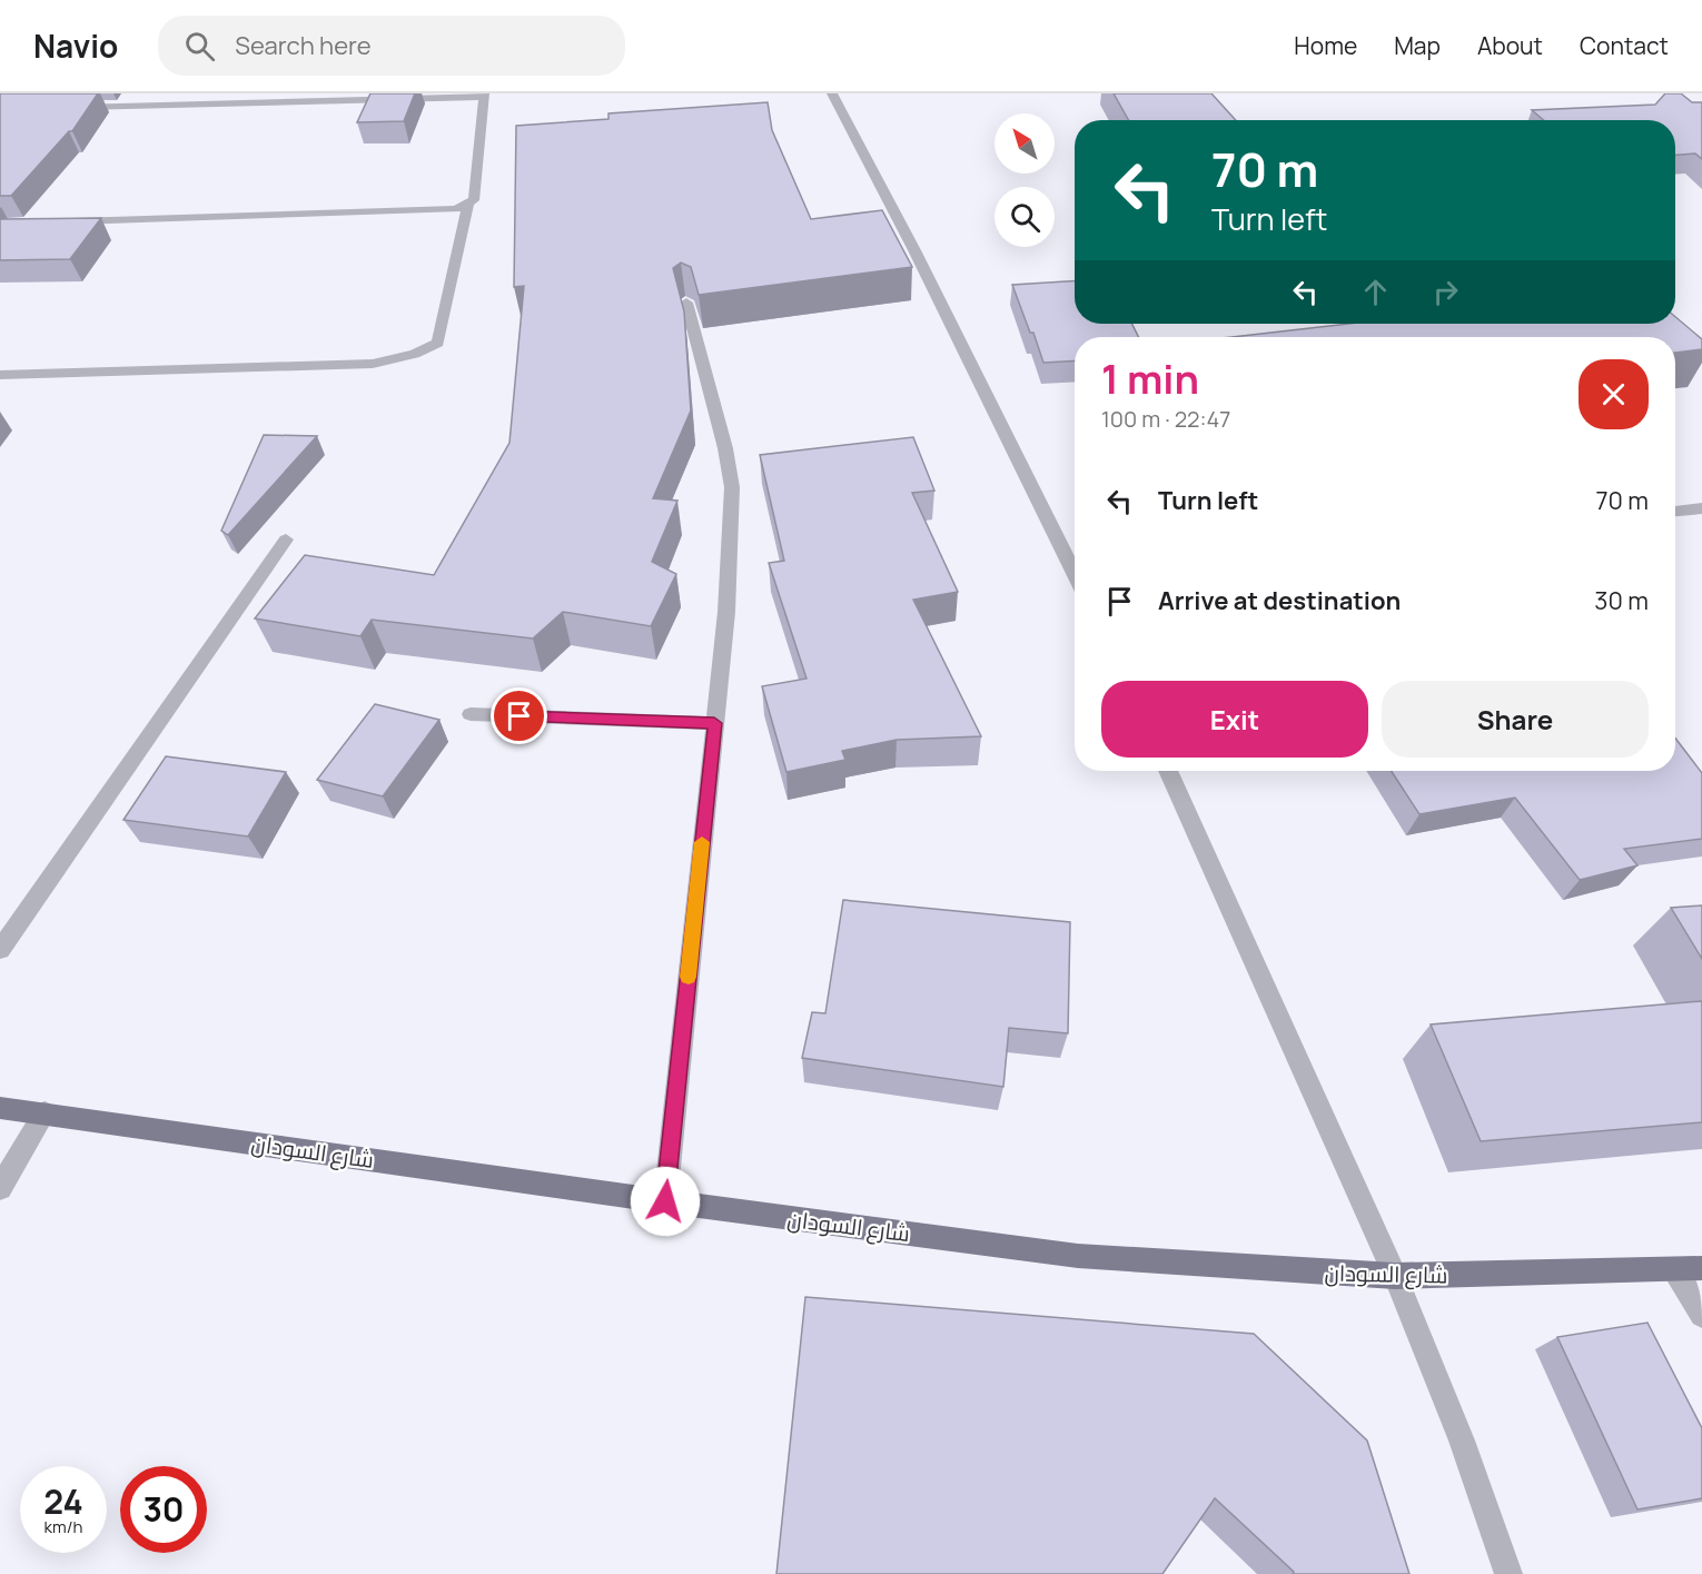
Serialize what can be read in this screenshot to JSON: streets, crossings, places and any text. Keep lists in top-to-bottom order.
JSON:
{
  "streets": {
    "main road": ["شارع السودان"]
  },
  "north": "top left",
  "page": {
    "header": "Navio",
    "search": "Search here",
    "nav": [
      "Home",
      "Map",
      "About",
      "Contact"
    ],
    "turn": ["70 m", "Turn left"],
    "heading": ["1 min", "100 m · 22:47"],
    "list": [
      {
        "name": "Turn left",
        "value": "70 m"
      },
      {
        "name": "Arrive at destination",
        "value": "30 m"
      }
    ],
    "buttons": ["Exit", "Share"],
    "speed": "24 km/h",
    "limit": "30"
  }
}
